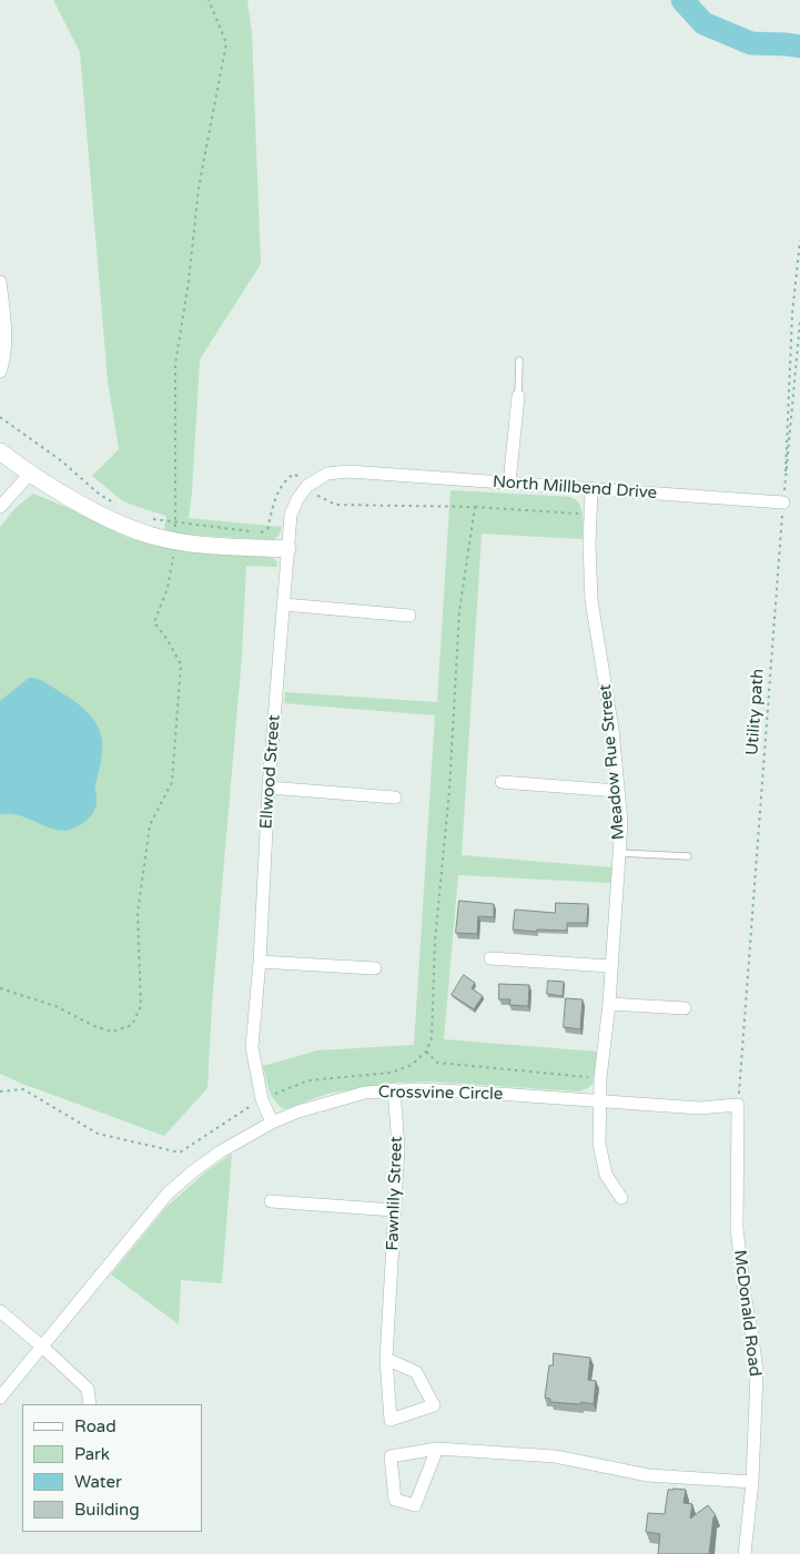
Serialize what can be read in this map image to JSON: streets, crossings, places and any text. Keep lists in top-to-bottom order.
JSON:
{
  "streets": {
    "street": [
      "North Millbend Drive",
      "Meadow Rue Street",
      "Ellwood Street",
      "Crossvine Circle",
      "Fawnlily Street",
      "McDonald Road"
    ],
    "path": ["Utility path"]
  },
  "crossings": [
    ["North Millbend Drive", "Utility path"],
    ["North Millbend Drive", "Meadow Rue Street"],
    ["North Millbend Drive", "Ellwood Street"],
    ["Utility path", "Crossvine Circle"],
    ["Utility path", "McDonald Road"],
    ["Meadow Rue Street", "Crossvine Circle"],
    ["Ellwood Street", "Crossvine Circle"],
    ["Crossvine Circle", "Fawnlily Street"],
    ["Crossvine Circle", "McDonald Road"]
  ],
  "legend": [
    "Road",
    "Park",
    "Water",
    "Building"
  ]
}
